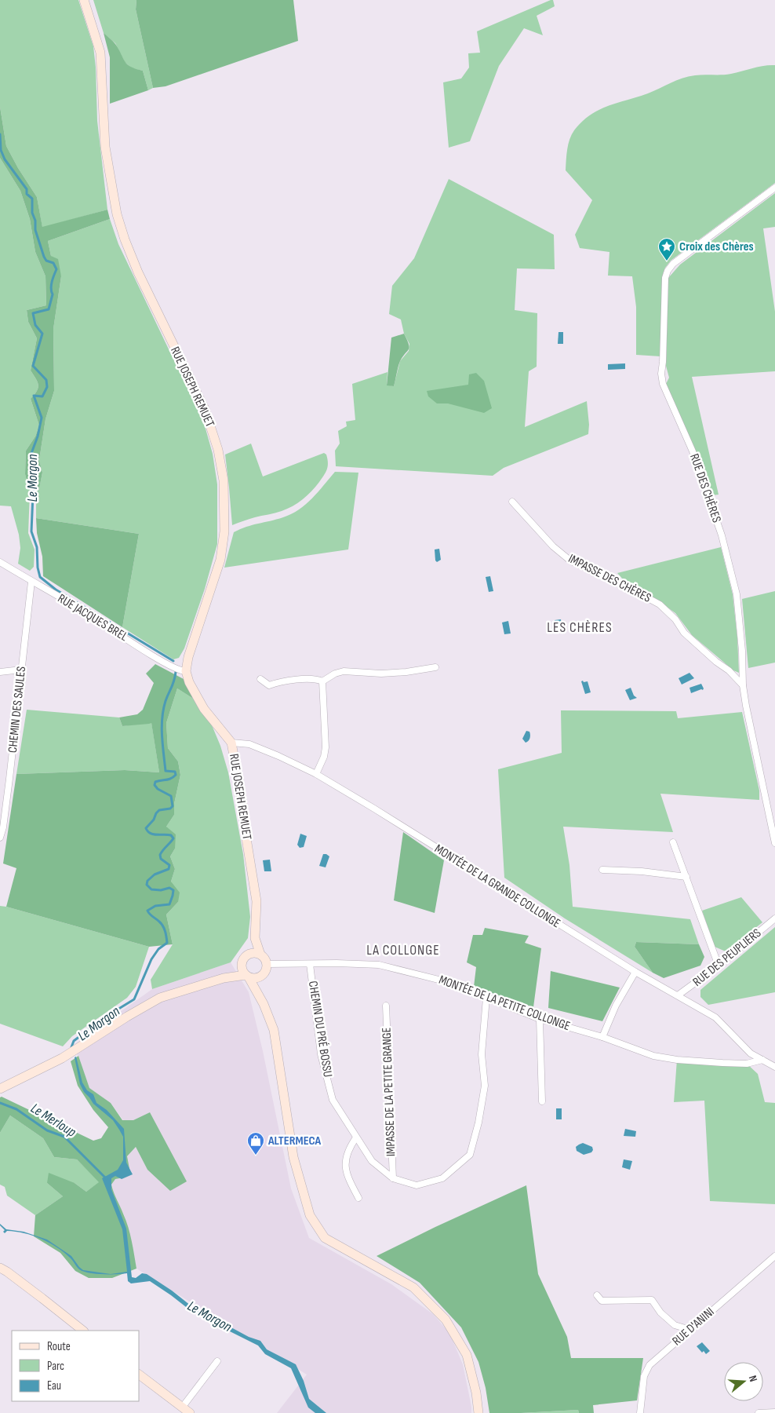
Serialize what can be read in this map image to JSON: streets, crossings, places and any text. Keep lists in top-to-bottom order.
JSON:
{
  "streets": {
    "street": [
      "RUE JOSEPH REMUET",
      "RUE DES CHÈRES",
      "IMPASSE DES CHÈRES",
      "RUE JACQUES BREL",
      "CHEMIN DES SAULES",
      "MONTÉE DE LA GRANDE COLLONGE",
      "RUE DES PEUPLIERS",
      "MONTÉE DE LA PETITE COLLONGE",
      "CHEMIN DU PRÉ BOSSU",
      "IMPASSE DE LA PETITE GRANGE",
      "RUE D'ANINI"
    ]
  },
  "crossings": [
    ["RUE JOSEPH REMUET", "RUE JACQUES BREL"],
    ["RUE JOSEPH REMUET", "MONTÉE DE LA GRANDE COLLONGE"],
    ["RUE JOSEPH REMUET", "MONTÉE DE LA PETITE COLLONGE"],
    ["RUE DES CHÈRES", "IMPASSE DES CHÈRES"],
    ["RUE JACQUES BREL", "CHEMIN DES SAULES"],
    ["MONTÉE DE LA GRANDE COLLONGE", "RUE DES PEUPLIERS"],
    ["MONTÉE DE LA GRANDE COLLONGE", "MONTÉE DE LA PETITE COLLONGE"],
    ["MONTÉE DE LA PETITE COLLONGE", "CHEMIN DU PRÉ BOSSU"],
    ["CHEMIN DU PRÉ BOSSU", "IMPASSE DE LA PETITE GRANGE"]
  ],
  "districts": ["LES CHÈRES", "LA COLLONGE"],
  "water": ["Le Morgon", "Le Merloup"],
  "places": {
    "place": ["Croix des Chères"],
    "shop": ["ALTERMECA"]
  },
  "legend": ["Route", "Parc", "Eau"],
  "north": "right"
}
